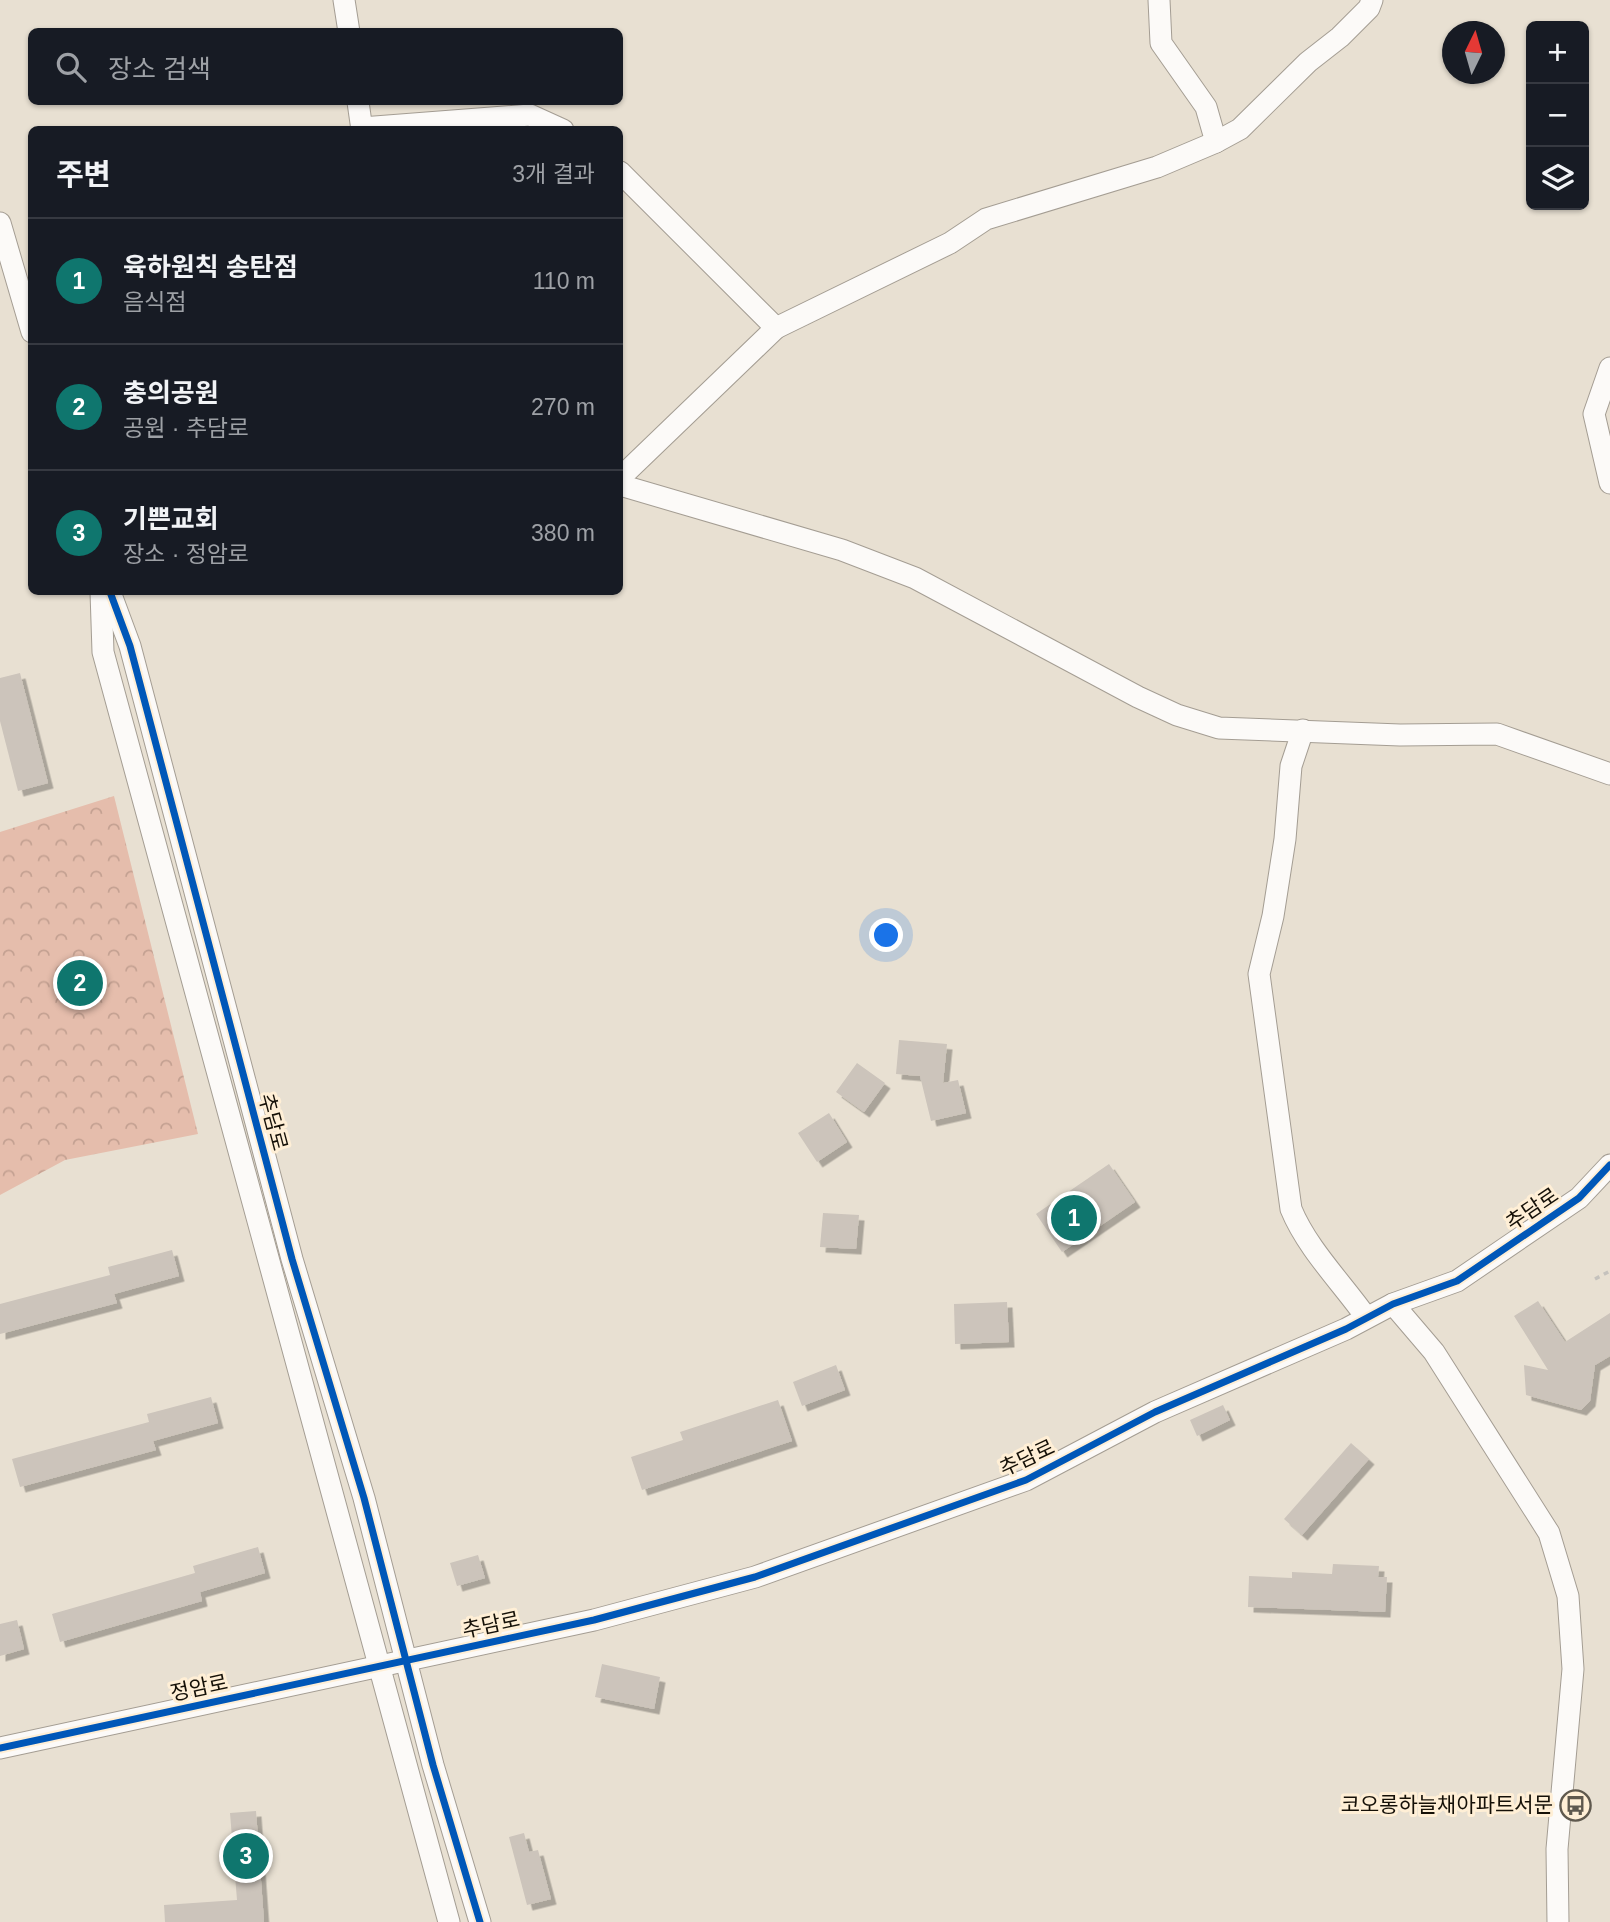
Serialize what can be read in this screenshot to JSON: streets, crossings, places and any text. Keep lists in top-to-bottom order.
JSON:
{
  "streets": {
    "street": ["추담로", "정암로"]
  },
  "crossings": [
    ["추담로", "정암로"]
  ],
  "places": {
    "bus stop": ["코오롱하늘채아파트서문"]
  },
  "north": "top",
  "page": {
    "map_buttons": ["+", "−"],
    "search": "장소 검색",
    "heading": ["주변", "3개 결과"],
    "list": [
      {
        "mark": "1",
        "name": "육하원칙 송탄점",
        "note": "음식점",
        "value": "110 m"
      },
      {
        "mark": "2",
        "name": "충의공원",
        "note": "공원 · 추담로",
        "value": "270 m"
      },
      {
        "mark": "3",
        "name": "기쁜교회",
        "note": "장소 · 정암로",
        "value": "380 m"
      }
    ],
    "pins": ["2", "1", "3"]
  }
}
